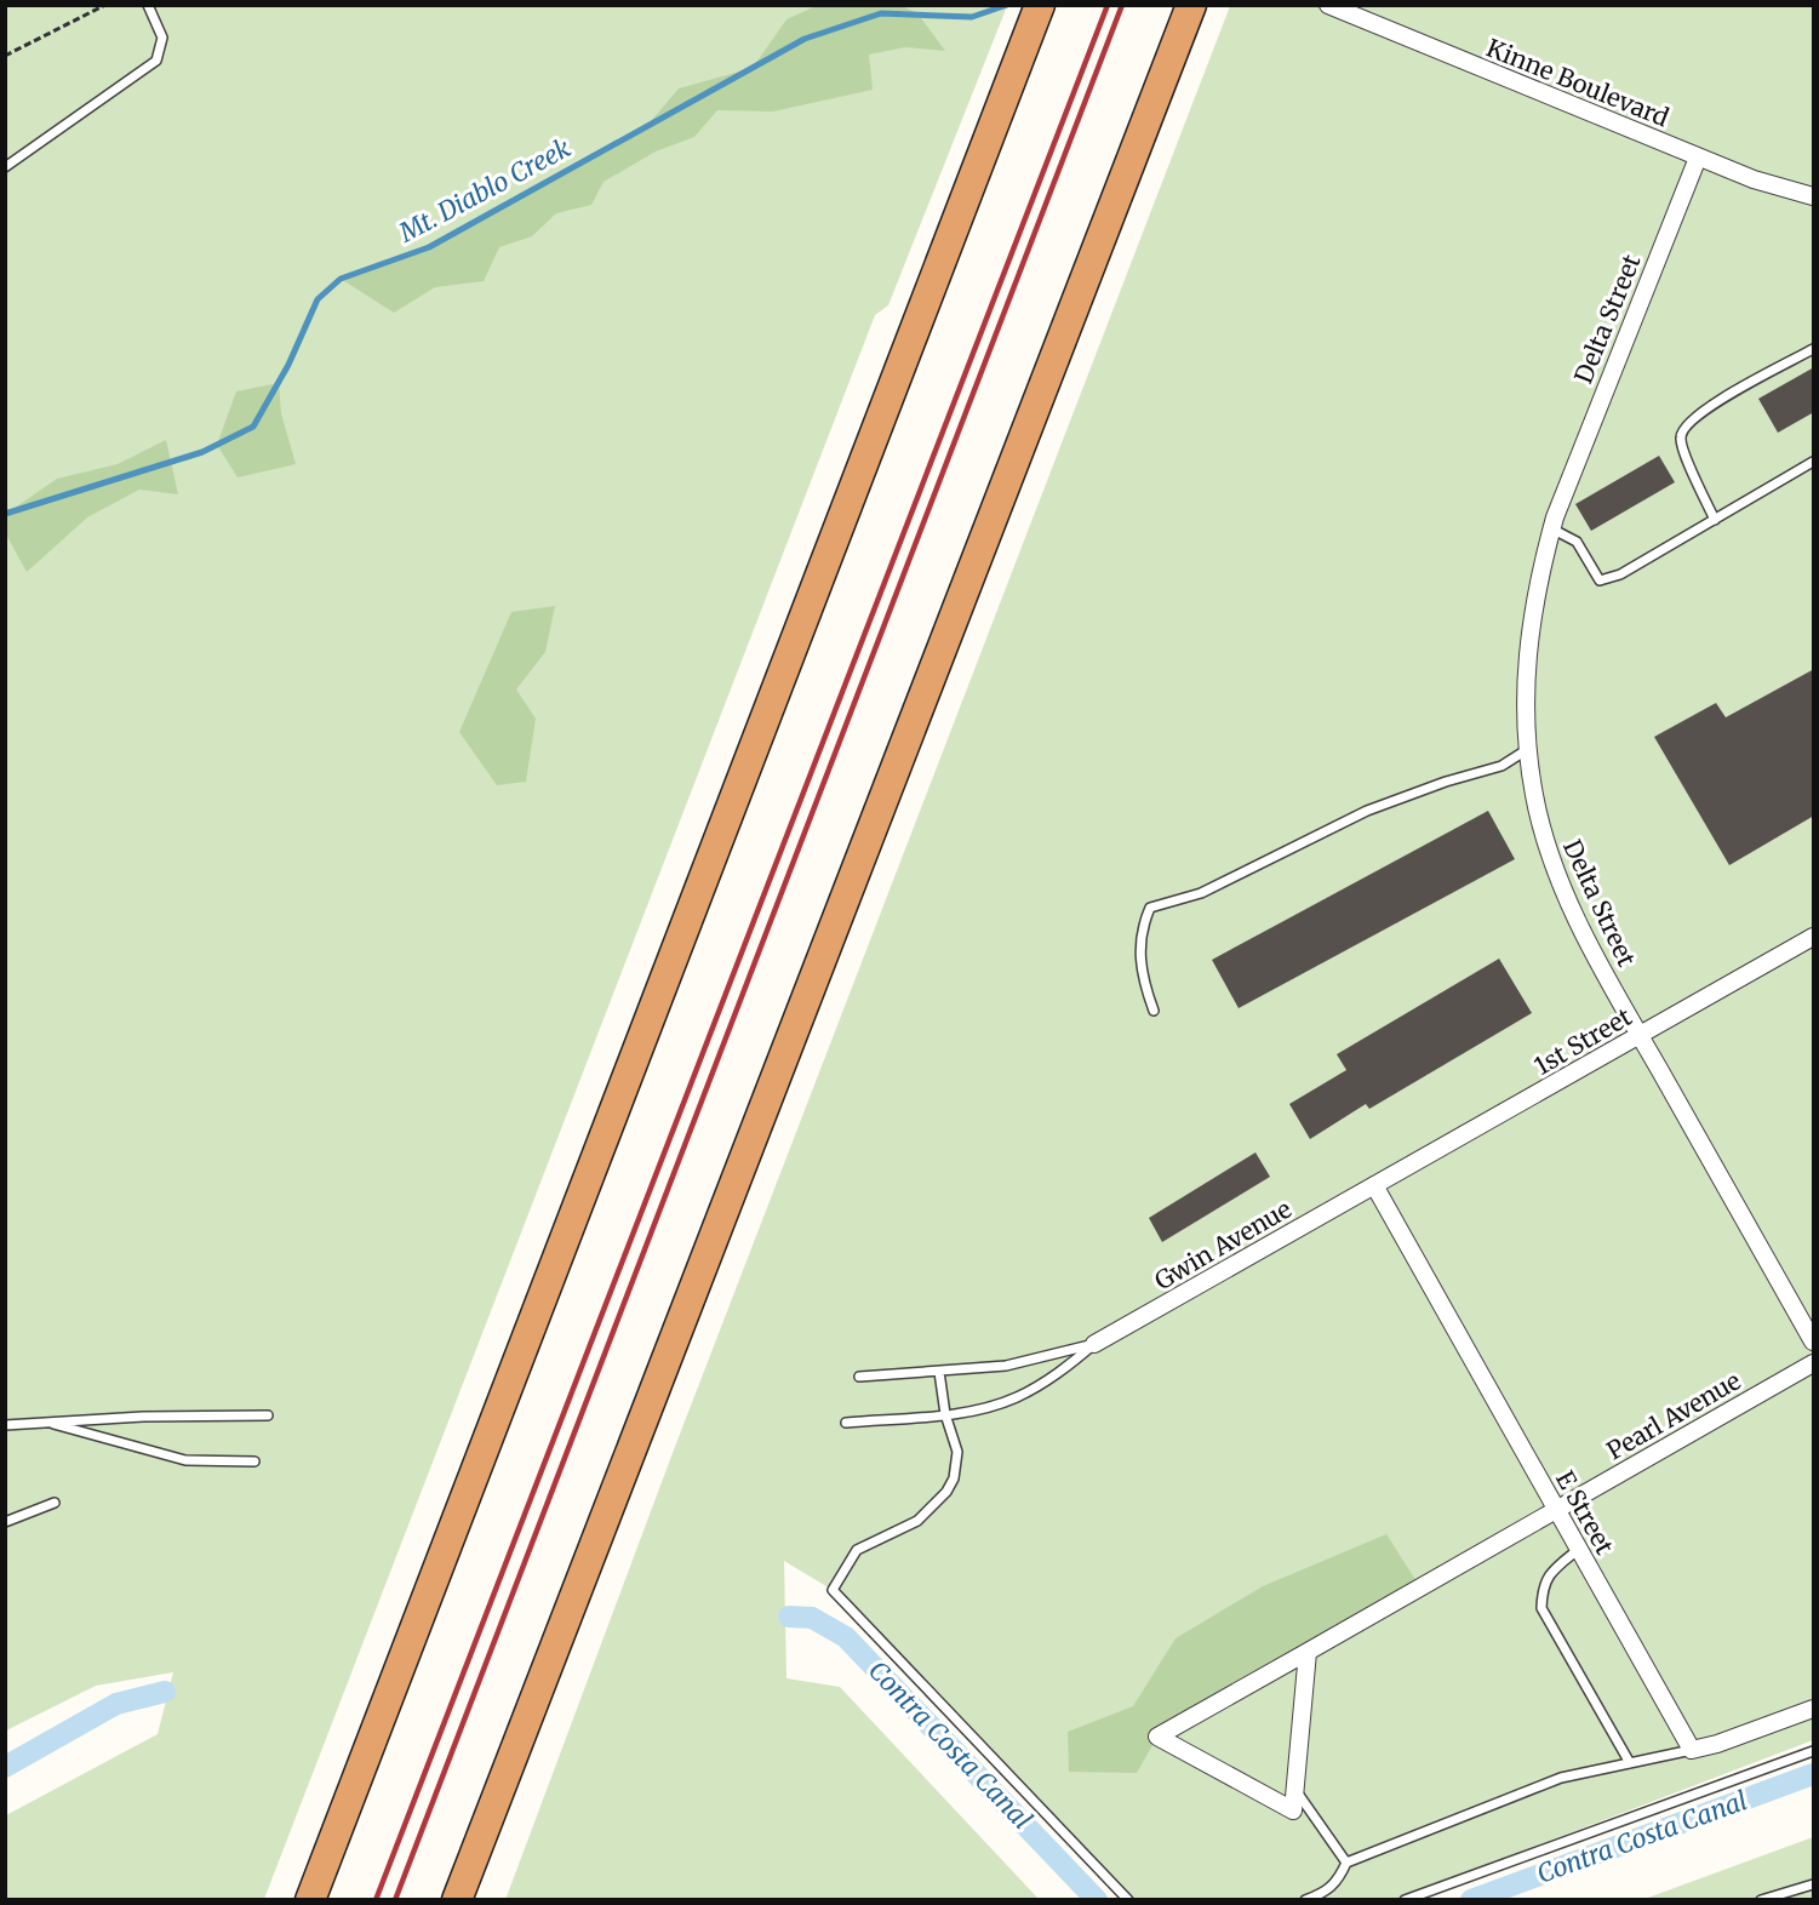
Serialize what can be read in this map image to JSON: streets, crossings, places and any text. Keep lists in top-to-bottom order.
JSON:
{
  "streets": {
    "street": [
      "Kinne Boulevard",
      "Delta Street",
      "1st Street",
      "Gwin Avenue",
      "Pearl Avenue",
      "E Street"
    ]
  },
  "crossings": [
    ["Kinne Boulevard", "Delta Street"],
    ["Delta Street", "1st Street"],
    ["1st Street", "Gwin Avenue"],
    ["1st Street", "E Street"],
    ["Gwin Avenue", "E Street"],
    ["Pearl Avenue", "E Street"]
  ],
  "water": ["Mt. Diablo Creek", "Contra Costa Canal"]
}
